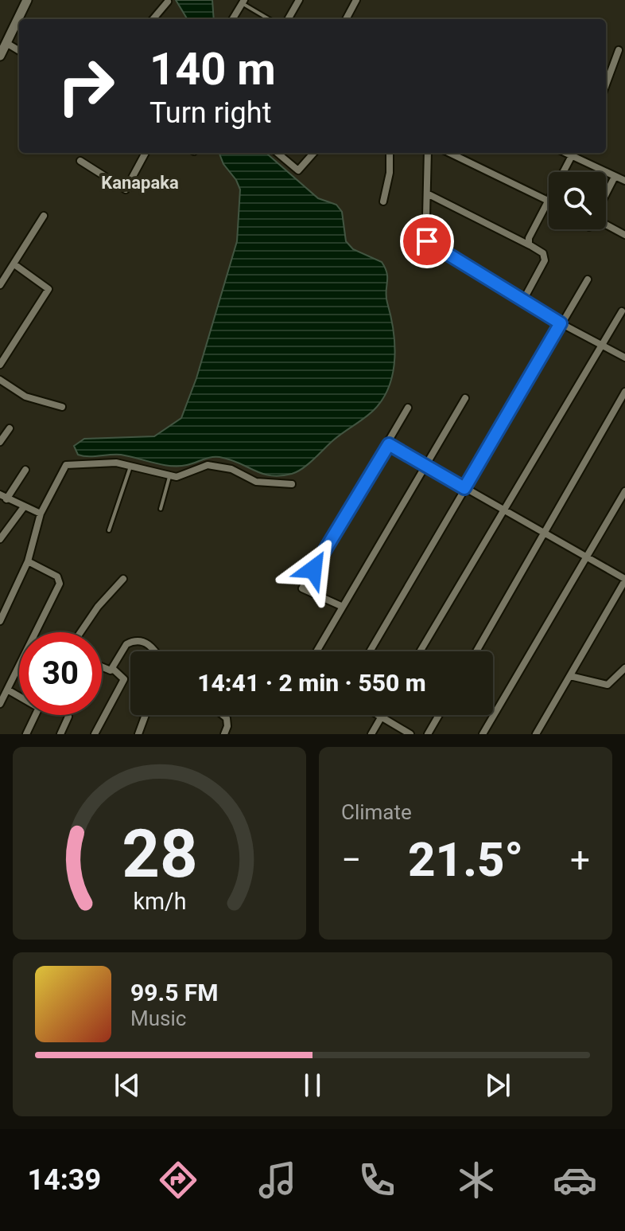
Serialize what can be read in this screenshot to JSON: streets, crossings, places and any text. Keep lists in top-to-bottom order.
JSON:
{
  "districts": ["Kanapaka"],
  "page": {
    "turn": ["140 m", "Turn right"],
    "limit": "30",
    "trip": "14:41 · 2 min · 550 m",
    "tile": "Climate",
    "heat": ["−", "21.5°", "+"],
    "song": ["99.5 FM", "Music"],
    "tabs": "14:39",
    "gauge": ["28", "km/h"]
  }
}
